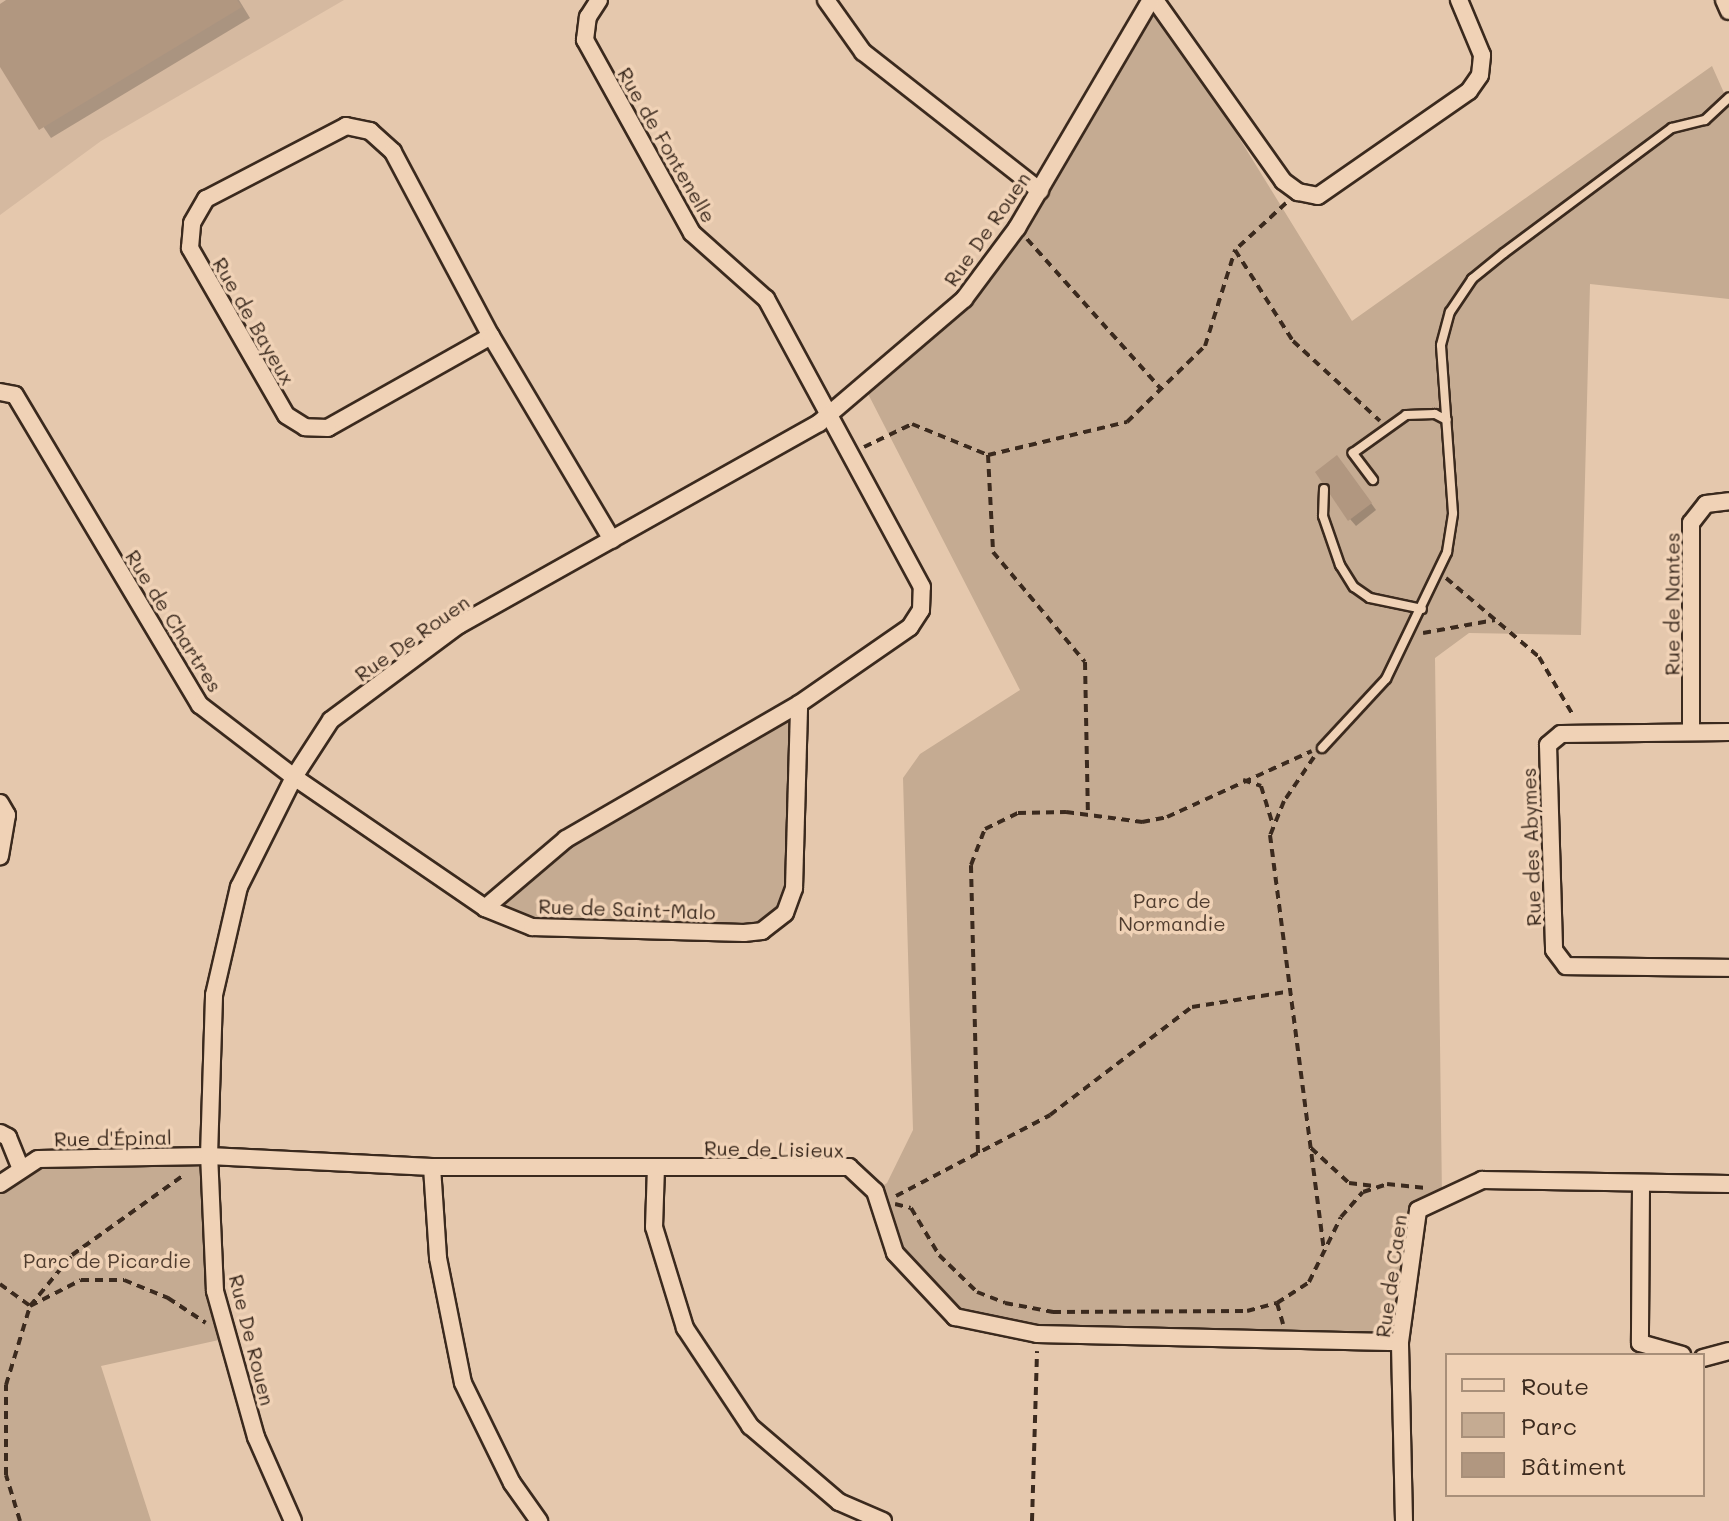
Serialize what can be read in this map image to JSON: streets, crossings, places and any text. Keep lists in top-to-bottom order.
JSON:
{
  "streets": {
    "street": [
      "Rue de Fontenelle",
      "Rue De Rouen",
      "Rue de Bayeux",
      "Rue de Nantes",
      "Rue de Chartres",
      "Rue des Abymes",
      "Rue de Saint-Malo",
      "Rue d'Épinal",
      "Rue de Lisieux",
      "Rue de Caen"
    ]
  },
  "crossings": [
    ["Rue de Fontenelle", "Rue De Rouen"],
    ["Rue de Fontenelle", "Rue de Saint-Malo"],
    ["Rue De Rouen", "Rue de Bayeux"],
    ["Rue De Rouen", "Rue de Chartres"],
    ["Rue De Rouen", "Rue de Saint-Malo"],
    ["Rue De Rouen", "Rue d'Épinal"],
    ["Rue De Rouen", "Rue de Lisieux"],
    ["Rue de Nantes", "Rue des Abymes"],
    ["Rue de Chartres", "Rue de Saint-Malo"],
    ["Rue d'Épinal", "Rue de Lisieux"],
    ["Rue de Lisieux", "Rue de Caen"]
  ],
  "parks": ["Parc de Normandie", "Parc de Picardie"],
  "legend": ["Route", "Parc", "Bâtiment"]
}
